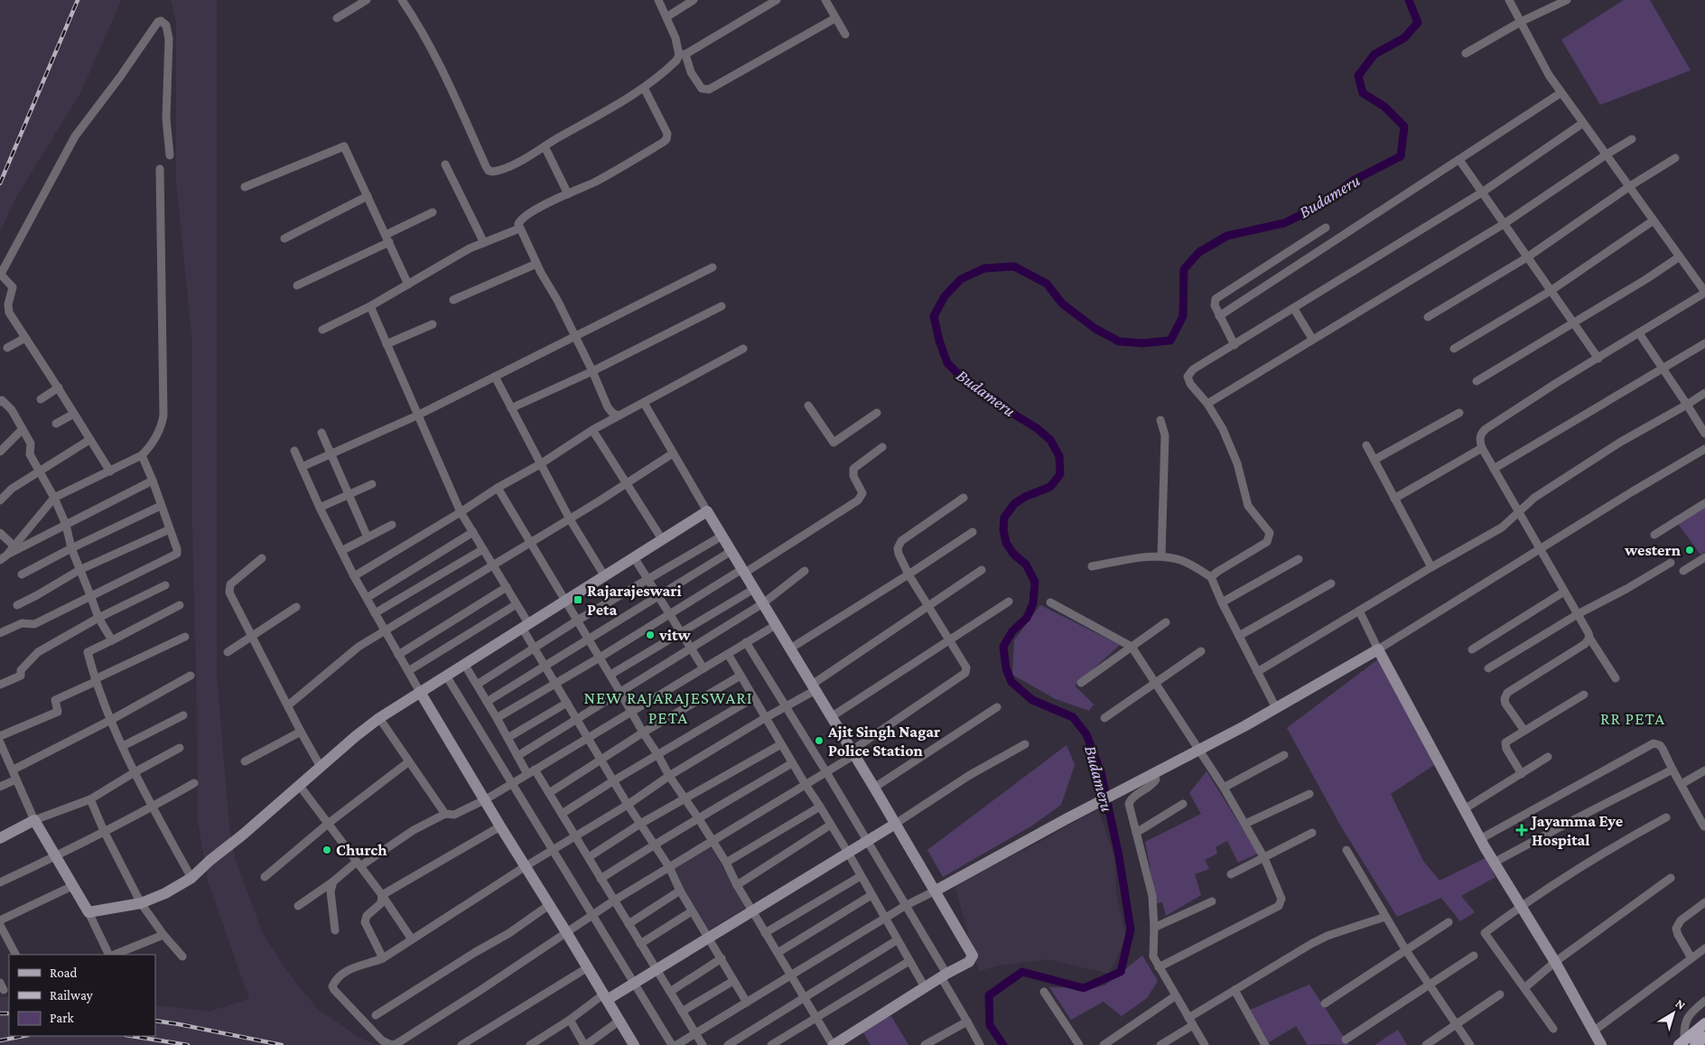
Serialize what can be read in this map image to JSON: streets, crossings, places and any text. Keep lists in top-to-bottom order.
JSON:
{
  "districts": ["NEW RAJARAJESWARI PETA", "RR PETA"],
  "water": ["Budameru"],
  "places": {
    "other": [
      "western",
      "vitw",
      "Ajit Singh Nagar Police Station",
      "Church"
    ],
    "transit": ["Rajarajeswari Peta"],
    "health": ["Jayamma Eye Hospital"]
  },
  "legend": ["Road", "Railway", "Park"],
  "north": "top right"
}
